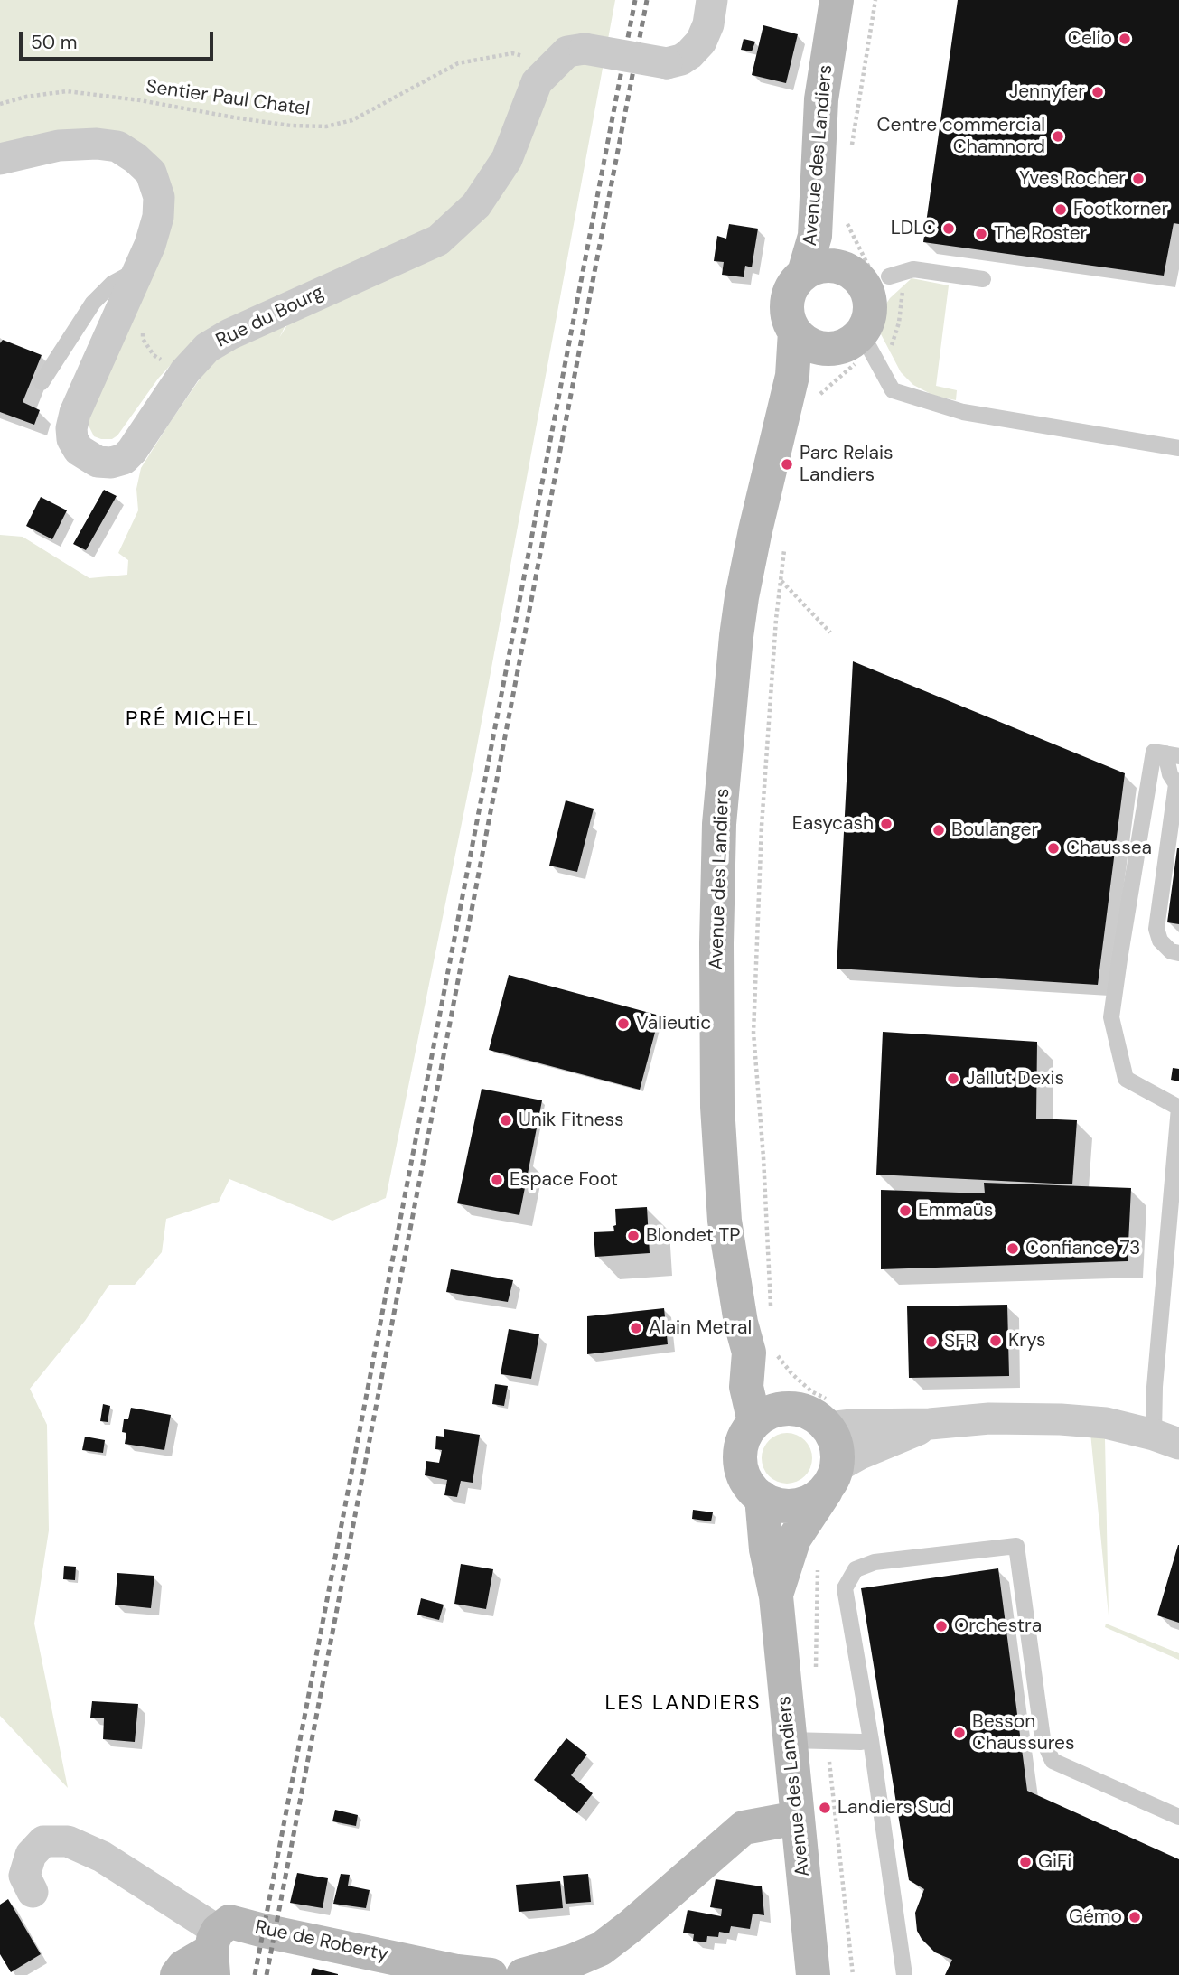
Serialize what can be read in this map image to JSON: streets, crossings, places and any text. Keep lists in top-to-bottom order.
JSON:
{
  "streets": {
    "main road": ["Avenue des Landiers", "Rue de Roberty"],
    "street": ["Rue du Bourg"],
    "path": ["Sentier Paul Chatel"]
  },
  "districts": ["PRÉ MICHEL", "LES LANDIERS"],
  "places": [
    "Celio",
    "Jennyfer",
    "Centre commercial Chamnord",
    "Yves Rocher",
    "Footkorner",
    "LDLC",
    "The Roster",
    "Parc Relais Landiers",
    "Easycash",
    "Boulanger",
    "Chaussea",
    "Valieutic",
    "Jallut Dexis",
    "Unik Fitness",
    "Espace Foot",
    "Emmaüs",
    "Blondet TP",
    "Confiance 73",
    "Alain Metral",
    "Krys",
    "SFR",
    "Orchestra",
    "Besson Chaussures",
    "Landiers Sud",
    "GiFi",
    "Gémo"
  ],
  "scale_bar": "50 m"
}
